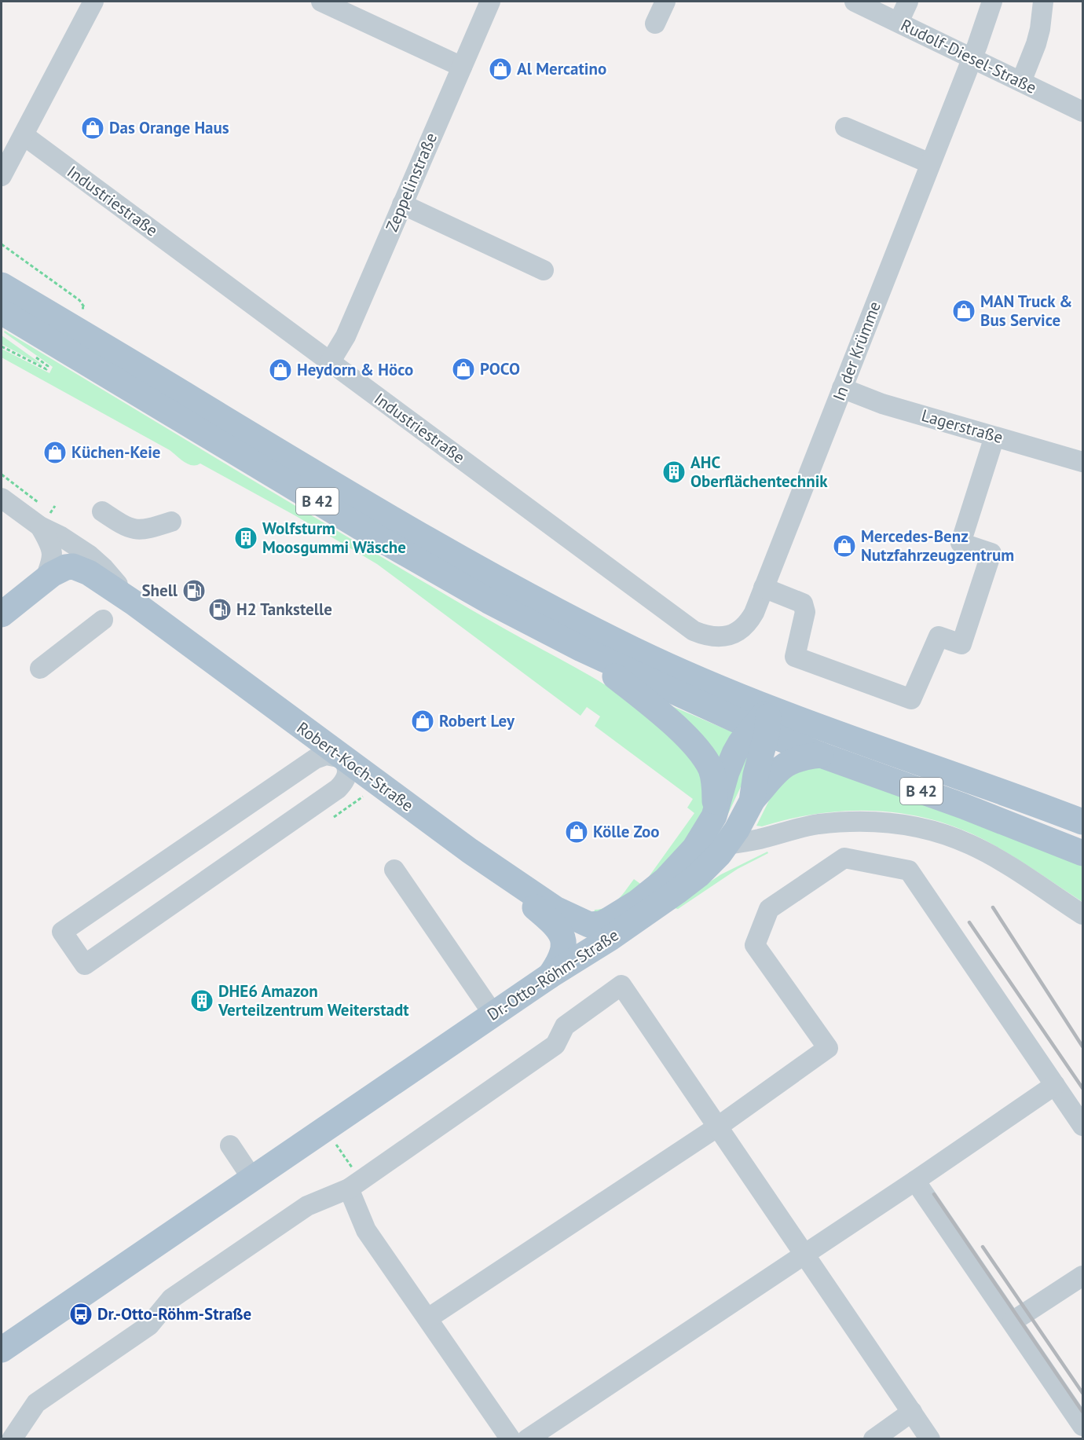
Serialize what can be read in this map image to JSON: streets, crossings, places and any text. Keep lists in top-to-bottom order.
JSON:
{
  "streets": {
    "main road": ["B 42", "Robert-Koch-Straße", "Dr.-Otto-Röhm-Straße"],
    "street": [
      "Rudolf-Diesel-Straße",
      "Zeppelinstraße",
      "Industriestraße",
      "In der Krümme",
      "Lagerstraße"
    ]
  },
  "crossings": [
    ["Rudolf-Diesel-Straße", "In der Krümme"],
    ["Zeppelinstraße", "Industriestraße"],
    ["Industriestraße", "In der Krümme"],
    ["In der Krümme", "Lagerstraße"],
    ["B 42", "Dr.-Otto-Röhm-Straße"],
    ["Robert-Koch-Straße", "Dr.-Otto-Röhm-Straße"]
  ],
  "places": {
    "shop": [
      "Al Mercatino",
      "Das Orange Haus",
      "MAN Truck & Bus Service",
      "POCO",
      "Heydorn & Höco",
      "Küchen-Keie",
      "Mercedes-Benz Nutzfahrzeugzentrum",
      "Robert Ley",
      "Kölle Zoo"
    ],
    "building": ["AHC Oberflächentechnik", "Wolfsturm Moosgummi Wäsche", "DHE6 Amazon Verteilzentrum Weiterstadt"],
    "fuel station": ["Shell", "H2 Tankstelle"],
    "bus stop": ["Dr.-Otto-Röhm-Straße"]
  }
}
